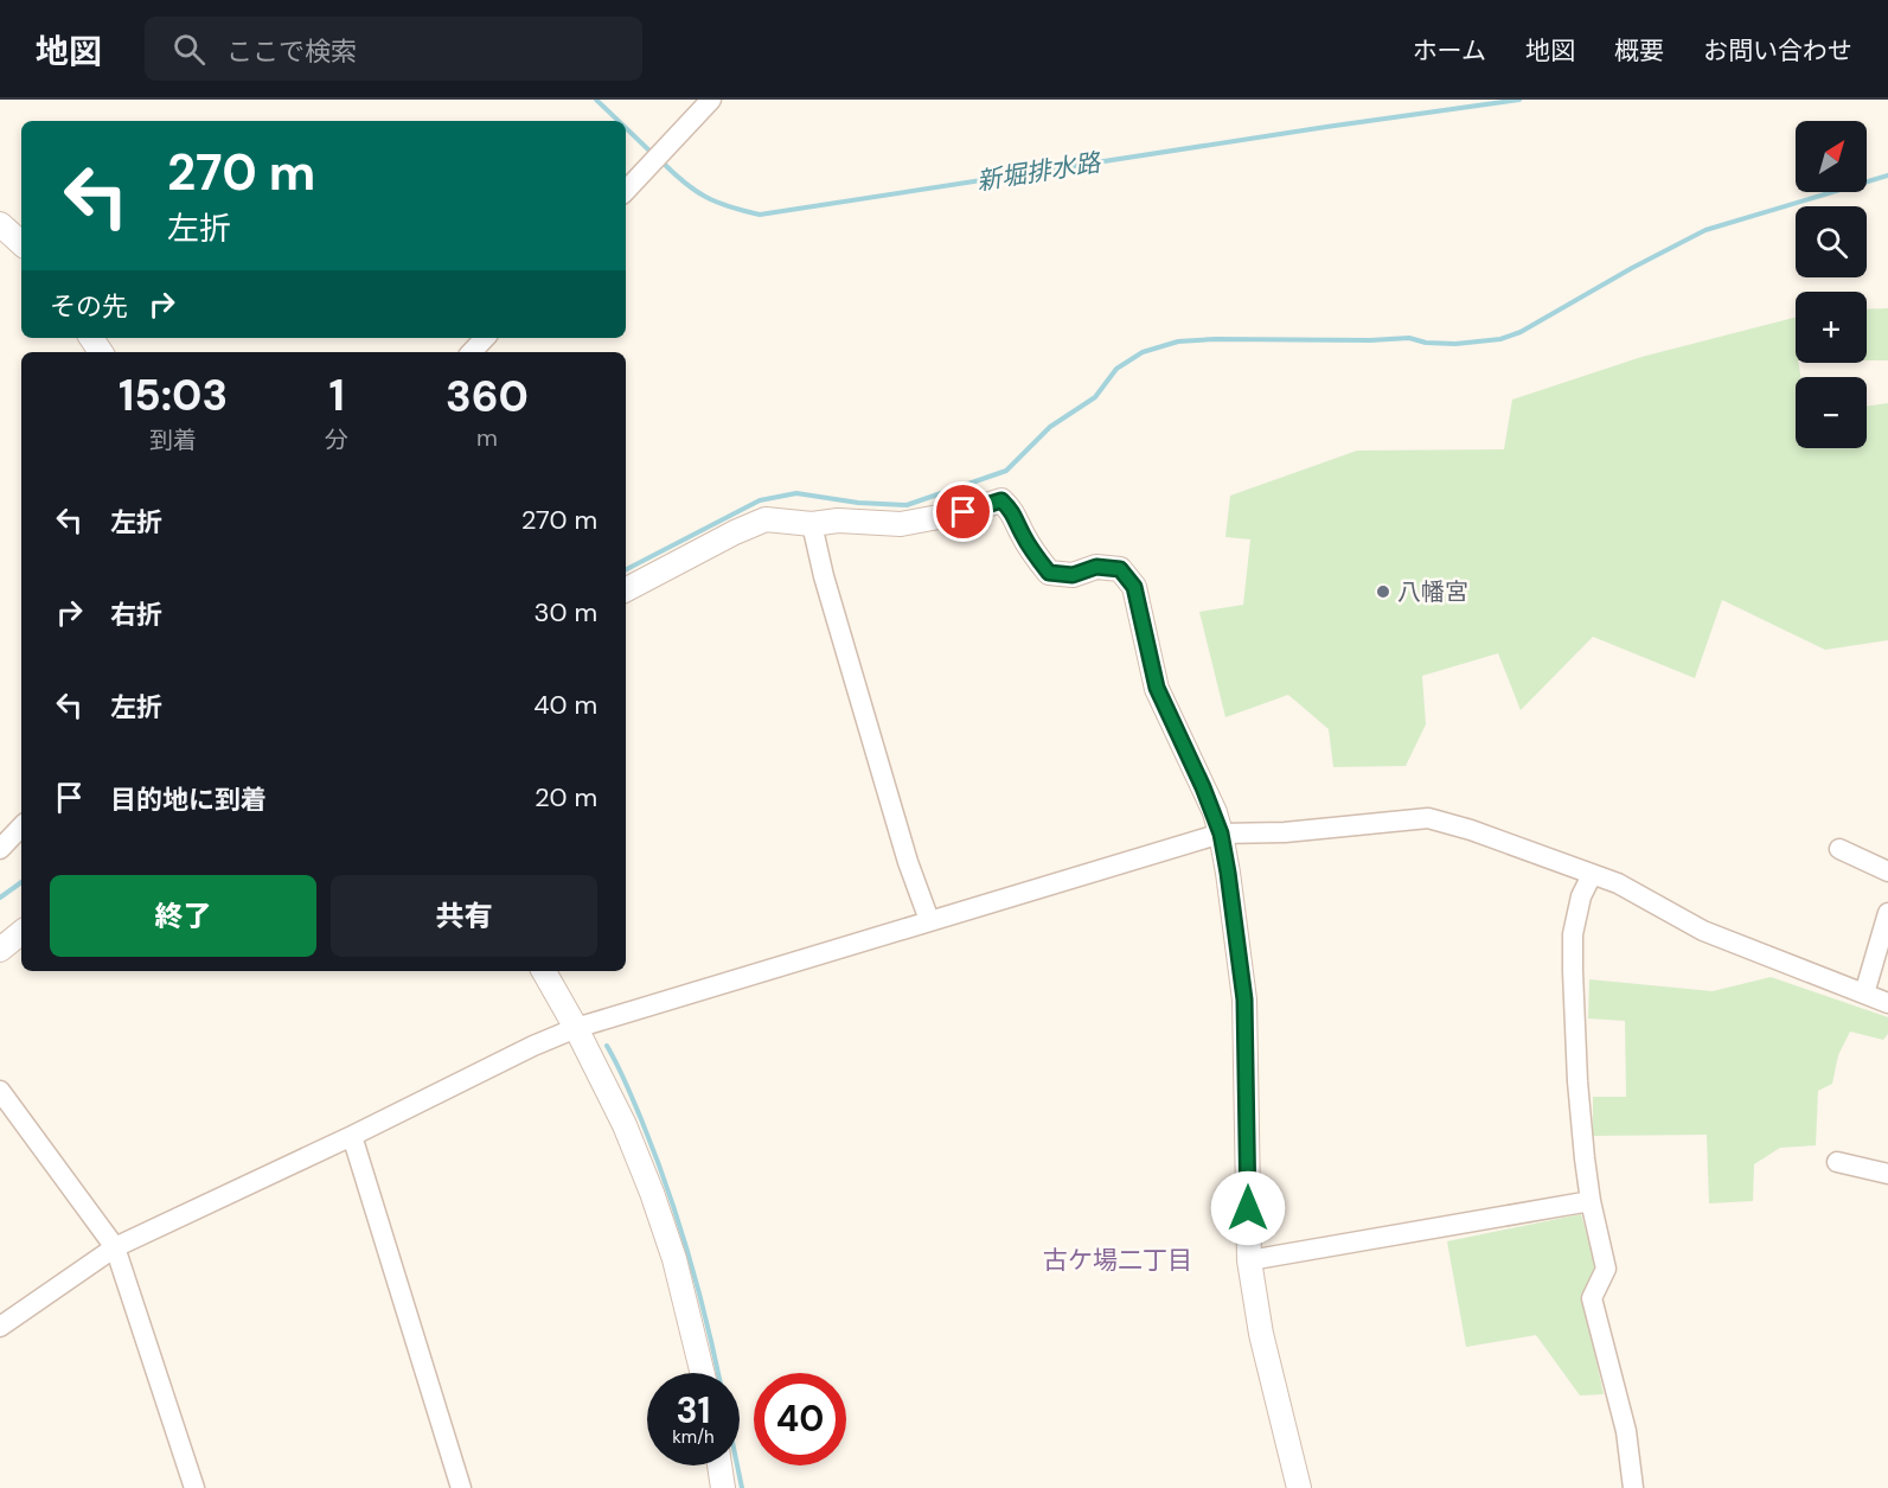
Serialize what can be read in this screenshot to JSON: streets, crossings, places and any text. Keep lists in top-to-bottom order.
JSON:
{
  "districts": ["古ケ場二丁目"],
  "water": ["新堀排水路"],
  "places": ["八幡宮"],
  "north": "top right",
  "page": {
    "header": "地図",
    "search": "ここで検索",
    "nav": [
      "ホーム",
      "地図",
      "概要",
      "お問い合わせ"
    ],
    "map_buttons": ["+", "−"],
    "turn": ["270 m", "左折"],
    "then": "その先",
    "eta": [
      "15:03",
      "到着",
      "1",
      "分",
      "360",
      "m"
    ],
    "list": [
      {
        "name": "左折",
        "value": "270 m"
      },
      {
        "name": "右折",
        "value": "30 m"
      },
      {
        "name": "左折",
        "value": "40 m"
      },
      {
        "name": "目的地に到着",
        "value": "20 m"
      }
    ],
    "buttons": ["終了", "共有"],
    "speed": "31 km/h",
    "limit": "40"
  }
}
